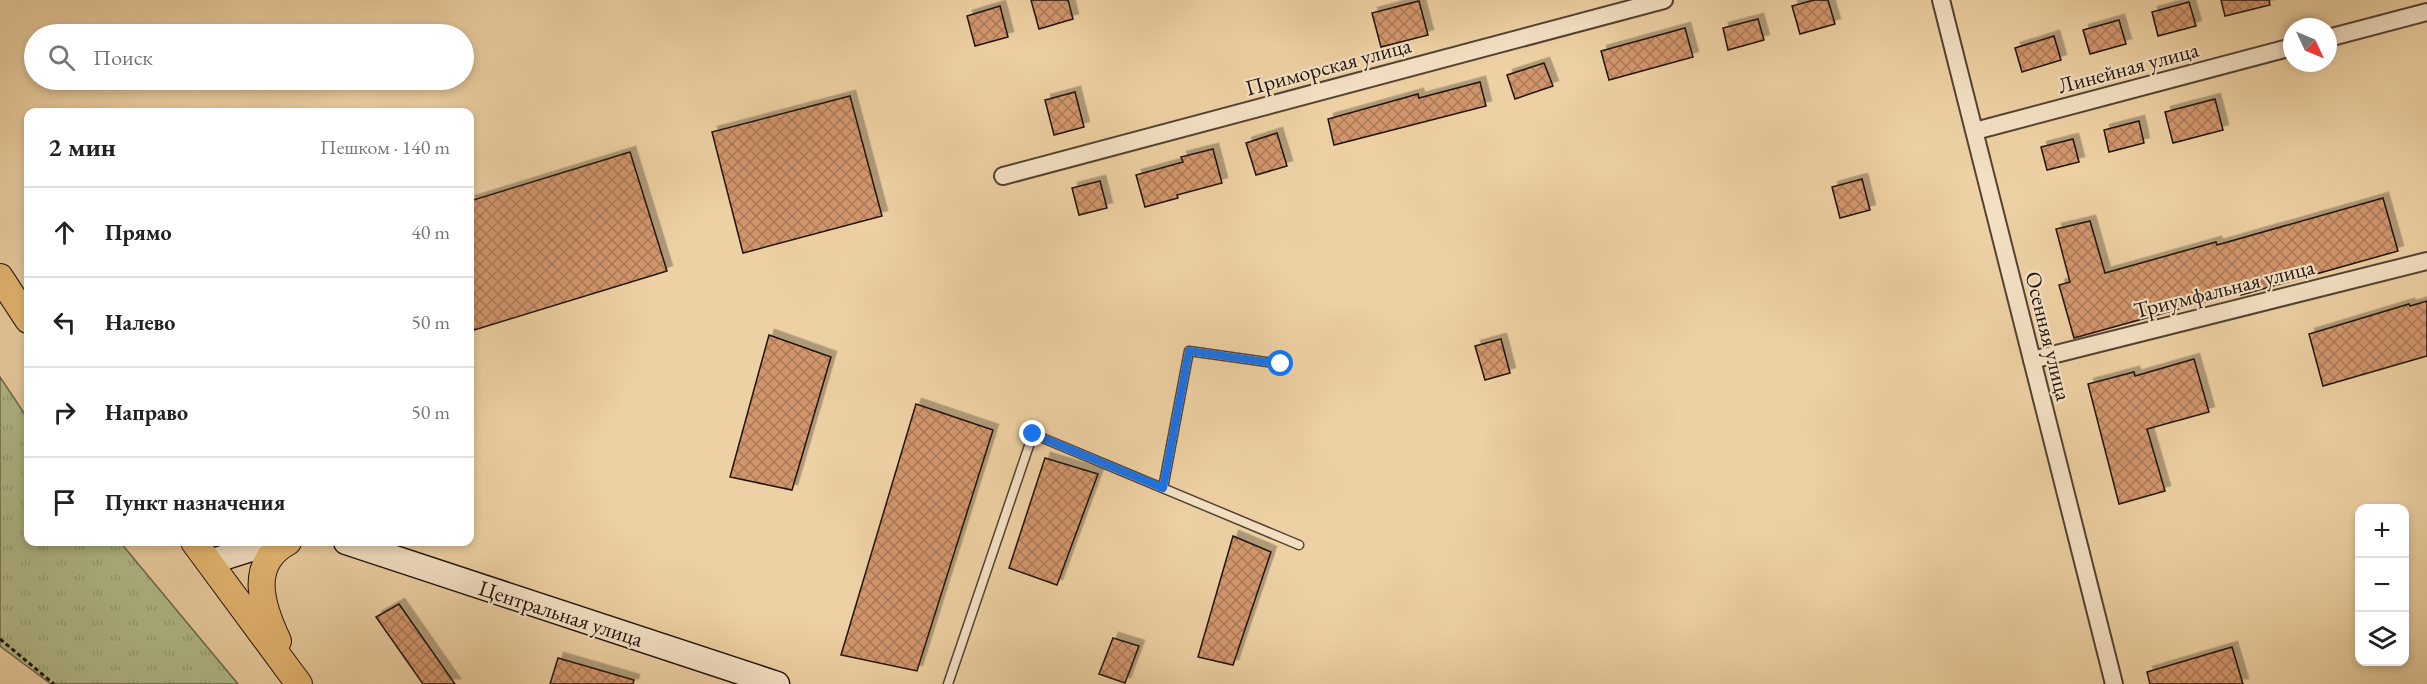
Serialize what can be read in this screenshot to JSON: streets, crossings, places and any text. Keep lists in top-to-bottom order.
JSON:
{
  "streets": {
    "street": [
      "Приморская улица",
      "Линейная улица",
      "Триумфальная улица",
      "Осенняя улица",
      "Центральная улица"
    ]
  },
  "crossings": [
    ["Линейная улица", "Осенняя улица"],
    ["Триумфальная улица", "Осенняя улица"]
  ],
  "north": "bottom right",
  "page": {
    "search": "Поиск",
    "heading": ["2 мин", "Пешком · 140 m"],
    "list": [
      ["Прямо", "40 m"],
      ["Налево", "50 m"],
      ["Направо", "50 m"],
      "Пункт назначения"
    ],
    "map_buttons": ["+", "−"]
  }
}
